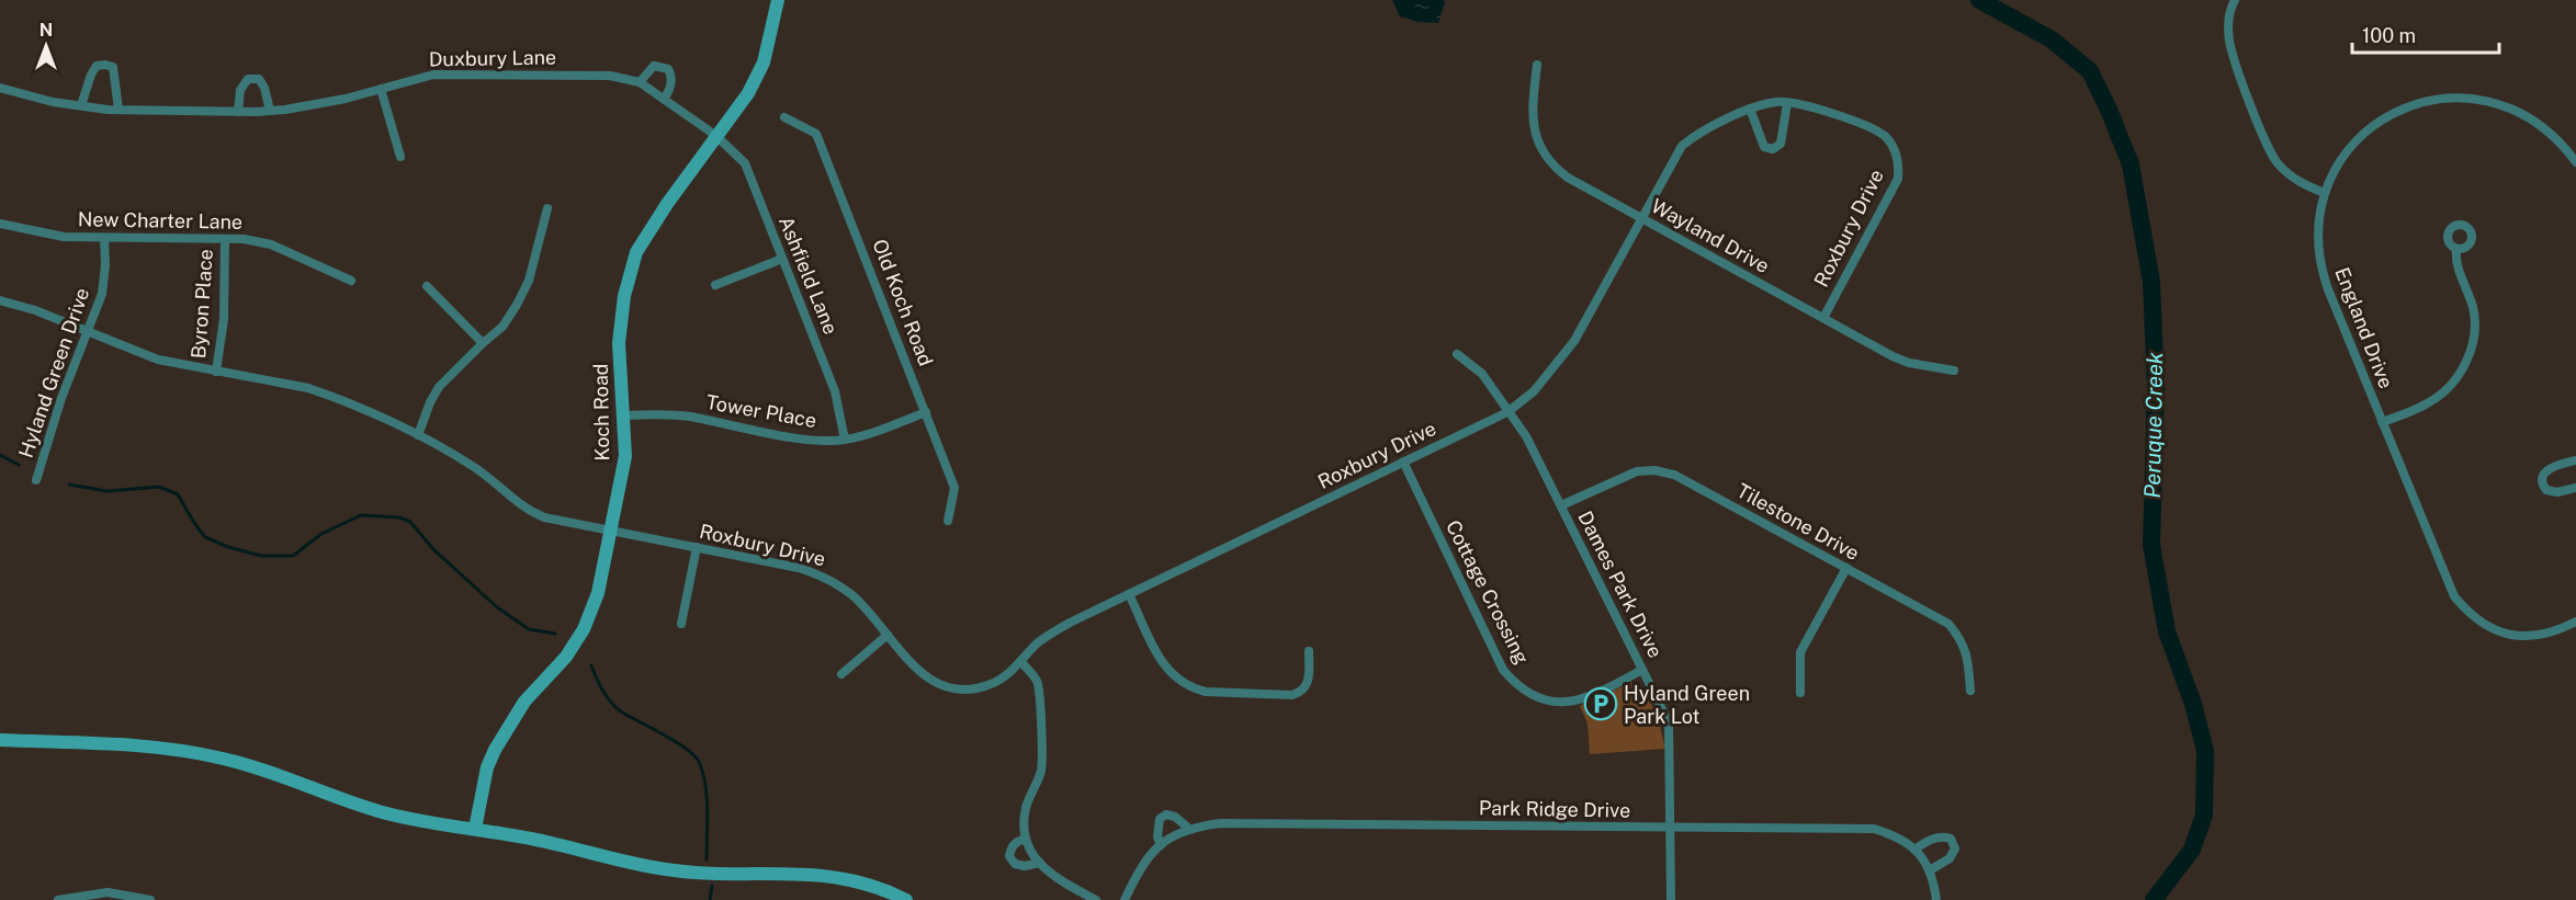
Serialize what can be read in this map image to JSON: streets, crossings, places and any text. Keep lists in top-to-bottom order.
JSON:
{
  "streets": {
    "main road": ["Koch Road"],
    "street": [
      "Duxbury Lane",
      "New Charter Lane",
      "Roxbury Drive",
      "Wayland Drive",
      "Ashfield Lane",
      "Old Koch Road",
      "Byron Place",
      "England Drive",
      "Hyland Green Drive",
      "Tower Place",
      "Tilestone Drive",
      "Dames Park Drive",
      "Cottage Crossing",
      "Park Ridge Drive"
    ]
  },
  "crossings": [
    ["Duxbury Lane", "Ashfield Lane"],
    ["Duxbury Lane", "Koch Road"],
    ["New Charter Lane", "Byron Place"],
    ["New Charter Lane", "Hyland Green Drive"],
    ["Roxbury Drive", "Wayland Drive"],
    ["Roxbury Drive", "Byron Place"],
    ["Roxbury Drive", "Hyland Green Drive"],
    ["Roxbury Drive", "Koch Road"],
    ["Roxbury Drive", "Dames Park Drive"],
    ["Roxbury Drive", "Cottage Crossing"],
    ["Ashfield Lane", "Tower Place"],
    ["Ashfield Lane", "Koch Road"],
    ["Old Koch Road", "Tower Place"],
    ["Tower Place", "Koch Road"],
    ["Tilestone Drive", "Dames Park Drive"],
    ["Dames Park Drive", "Cottage Crossing"],
    ["Dames Park Drive", "Park Ridge Drive"]
  ],
  "water": ["Peruque Creek"],
  "places": {
    "parking": ["Hyland Green Park Lot"]
  },
  "scale_bar": "100 m",
  "north": "top"
}
